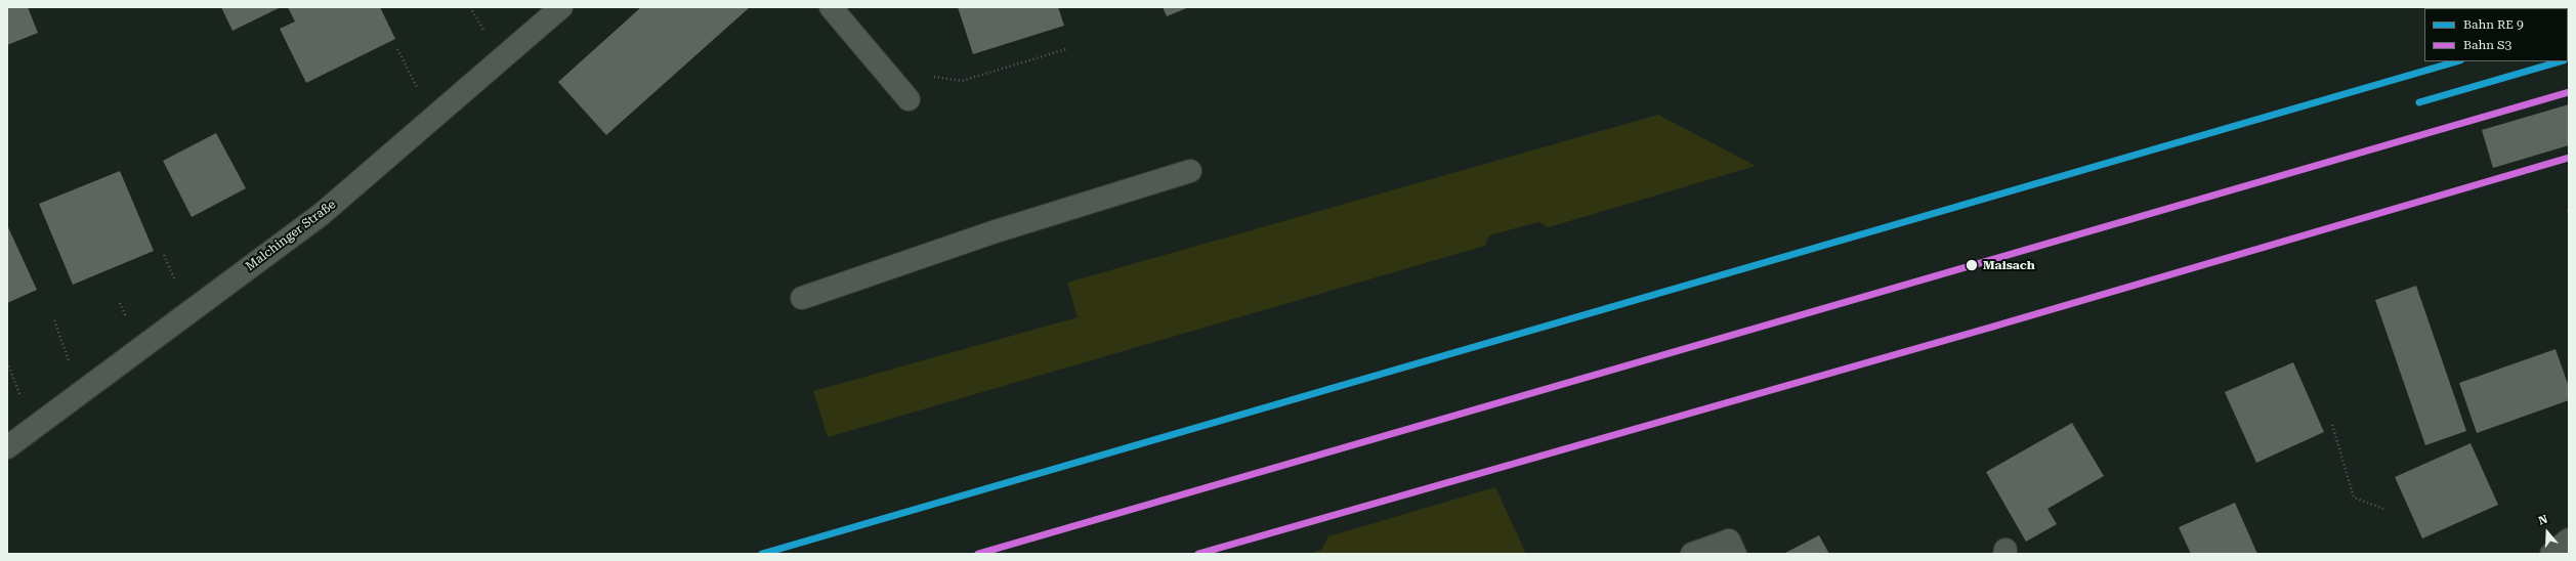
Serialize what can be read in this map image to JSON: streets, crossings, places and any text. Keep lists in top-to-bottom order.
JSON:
{
  "streets": {
    "street": ["Malchinger Straße"]
  },
  "places": ["Maisach"],
  "lines": ["rail line S3"],
  "legend": ["Bahn RE 9", "Bahn S3"],
  "north": "top"
}
